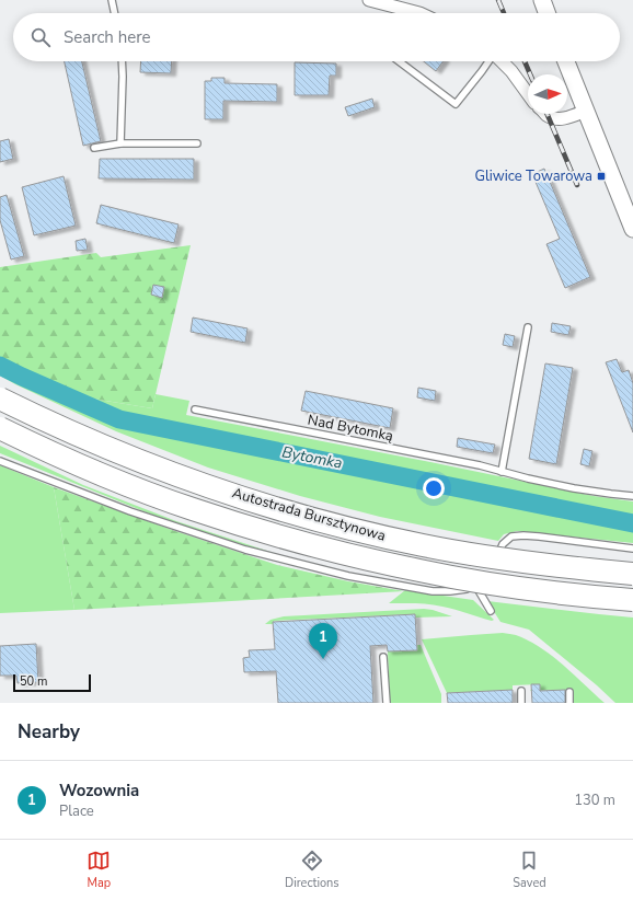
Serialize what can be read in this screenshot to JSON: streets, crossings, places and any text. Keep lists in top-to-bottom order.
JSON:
{
  "streets": {
    "highway": ["Autostrada Bursztynowa"],
    "lane": ["Nad Bytomką"]
  },
  "water": ["Bytomka"],
  "places": {
    "transit": ["Gliwice Towarowa"]
  },
  "scale_bar": "50 m",
  "north": "right",
  "page": {
    "search": "Search here",
    "pins": "1",
    "scale": "50 m",
    "heading": "Nearby",
    "list": [
      {
        "mark": "1",
        "name": "Wozownia",
        "note": "Place",
        "value": "130 m"
      }
    ],
    "nav": ["Map", "Directions", "Saved"]
  }
}
